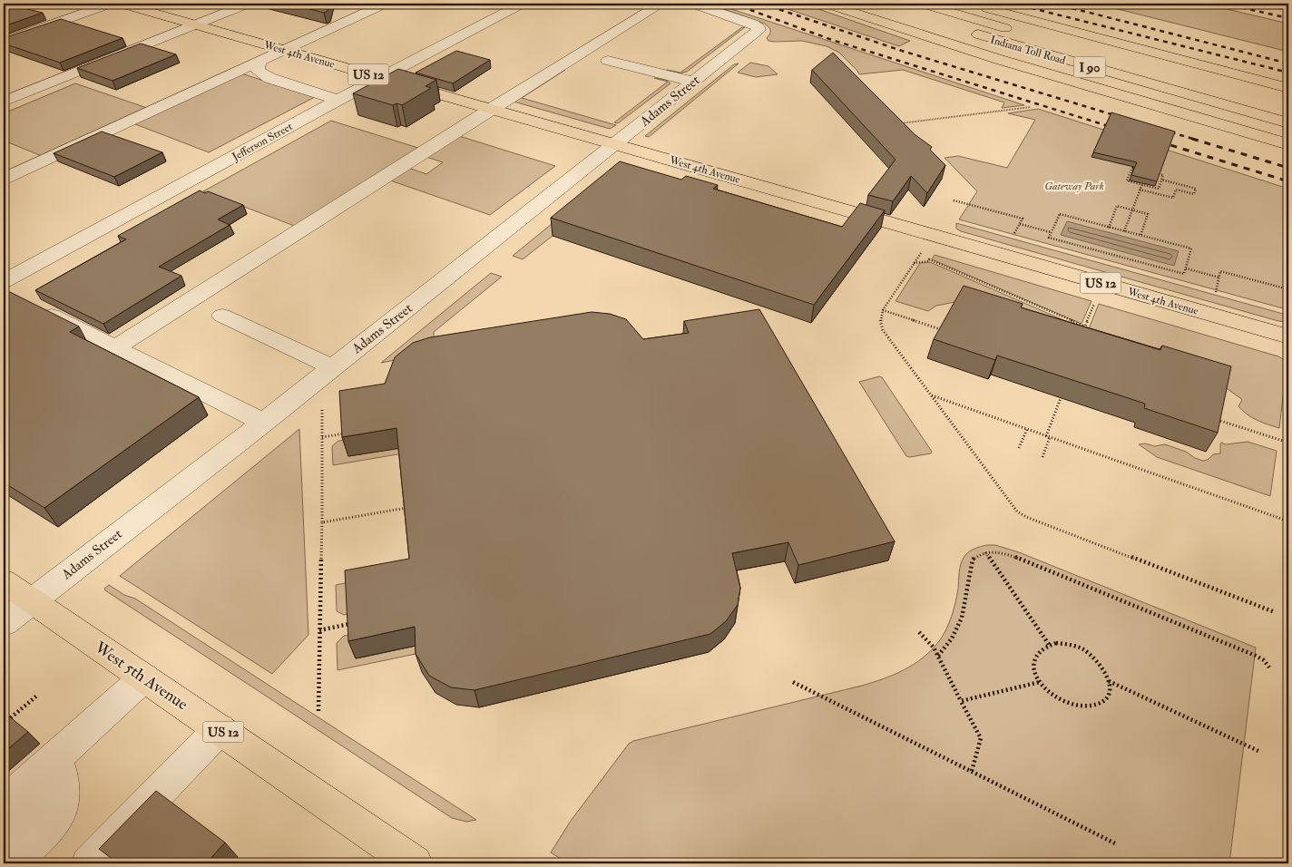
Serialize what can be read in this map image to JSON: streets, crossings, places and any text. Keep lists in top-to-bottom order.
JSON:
{
  "streets": {
    "main road": [
      "Indiana Toll Road",
      "West 4th Avenue",
      "I 90",
      "US 12",
      "West 5th Avenue"
    ],
    "street": ["Adams Street", "Jefferson Street"]
  },
  "crossings": [
    ["West 4th Avenue", "Adams Street"],
    ["West 4th Avenue", "Jefferson Street"],
    ["Adams Street", "West 5th Avenue"]
  ],
  "parks": ["Gateway Park"]
}
